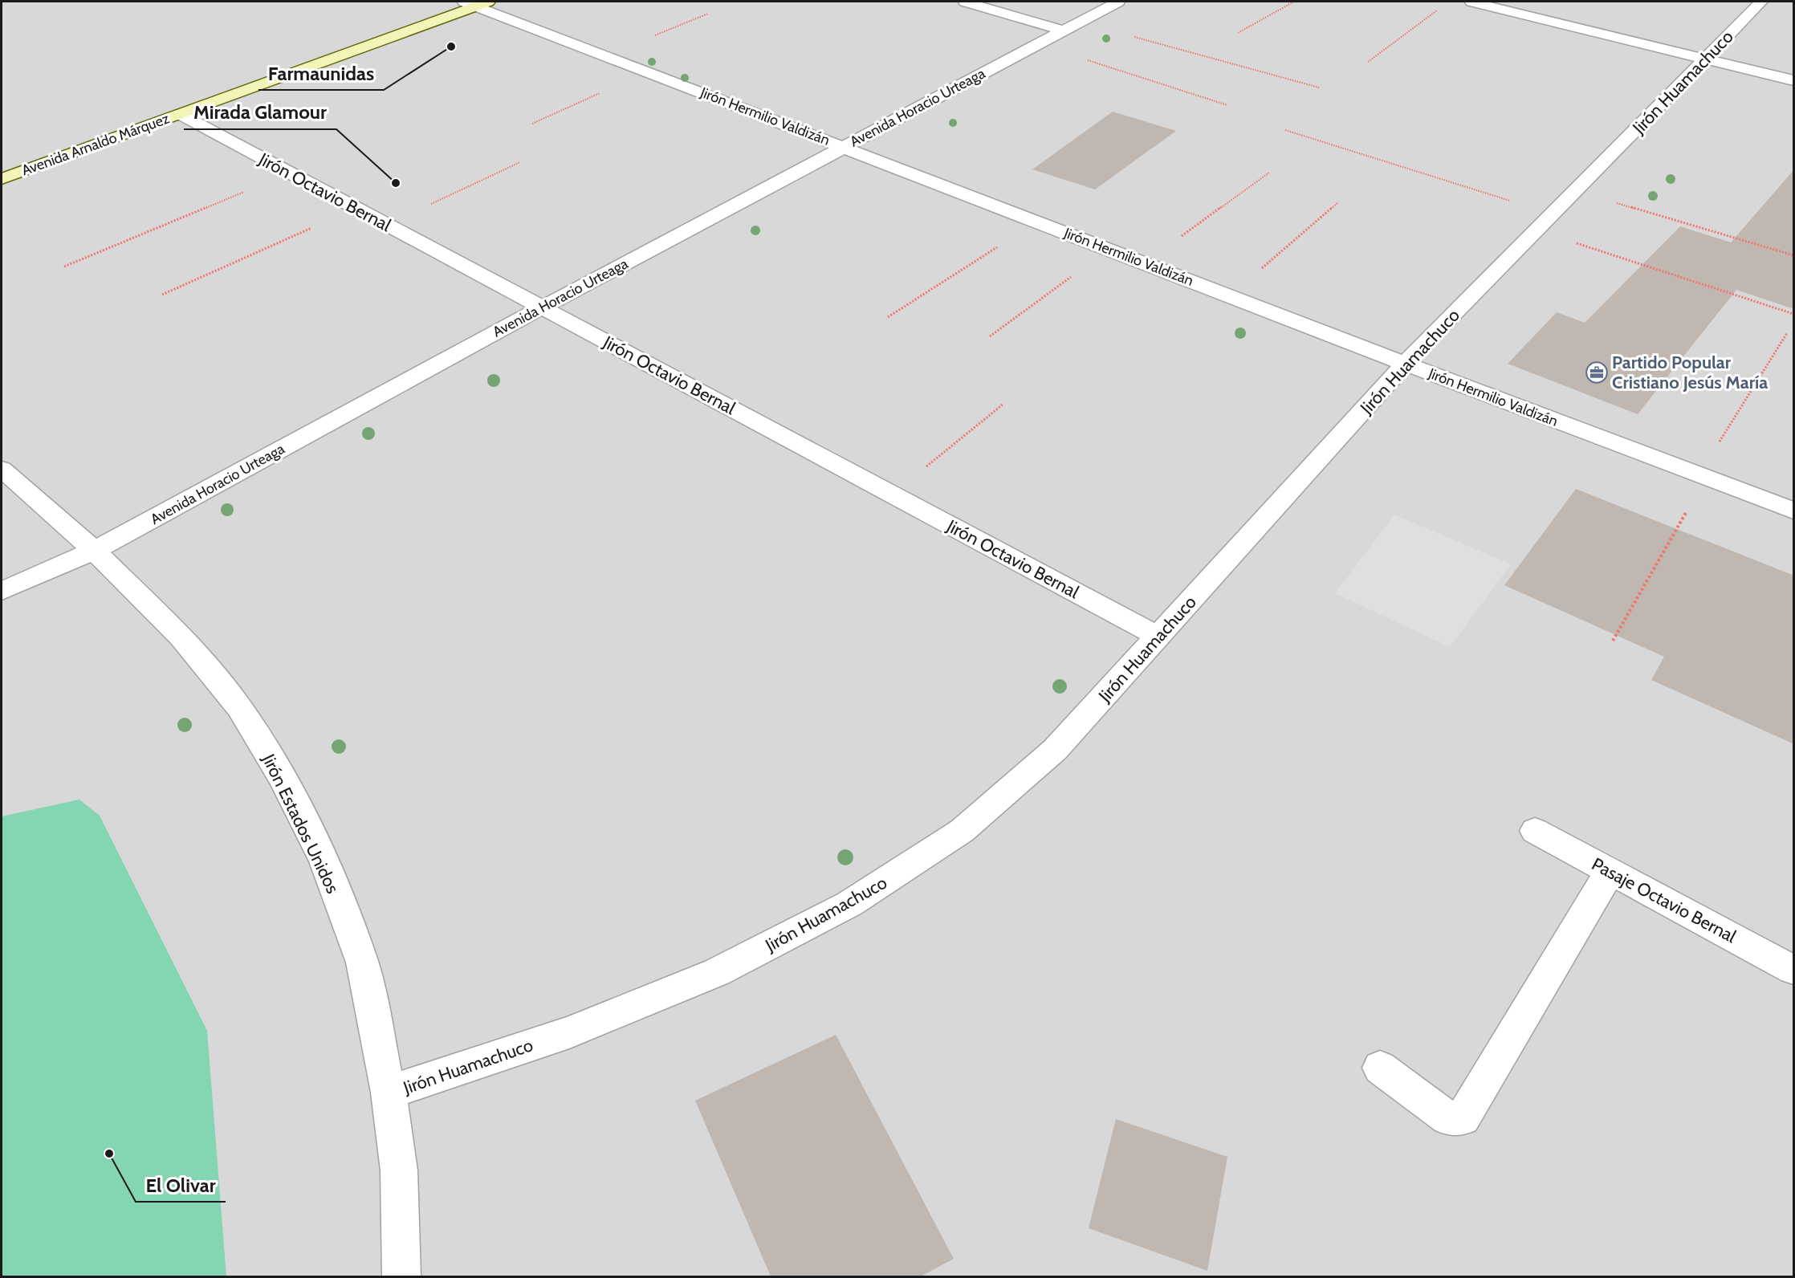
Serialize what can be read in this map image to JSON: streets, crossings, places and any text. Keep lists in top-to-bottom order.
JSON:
{
  "streets": {
    "street": [
      "Jirón Huamachuco",
      "Avenida Horacio Urteaga",
      "Jirón Hermilio Valdizán",
      "Avenida Arnaldo Márquez",
      "Jirón Octavio Bernal",
      "Jirón Estados Unidos",
      "Pasaje Octavio Bernal"
    ]
  },
  "crossings": [
    ["Jirón Huamachuco", "Jirón Hermilio Valdizán"],
    ["Jirón Huamachuco", "Jirón Octavio Bernal"],
    ["Jirón Huamachuco", "Jirón Estados Unidos"],
    ["Avenida Horacio Urteaga", "Jirón Hermilio Valdizán"],
    ["Avenida Horacio Urteaga", "Jirón Octavio Bernal"],
    ["Avenida Horacio Urteaga", "Jirón Estados Unidos"],
    ["Jirón Hermilio Valdizán", "Avenida Arnaldo Márquez"],
    ["Avenida Arnaldo Márquez", "Jirón Octavio Bernal"]
  ],
  "places": {
    "other": ["Farmaunidas", "Mirada Glamour", "El Olivar"],
    "office": ["Partido Popular Cristiano Jesús María"]
  }
}
